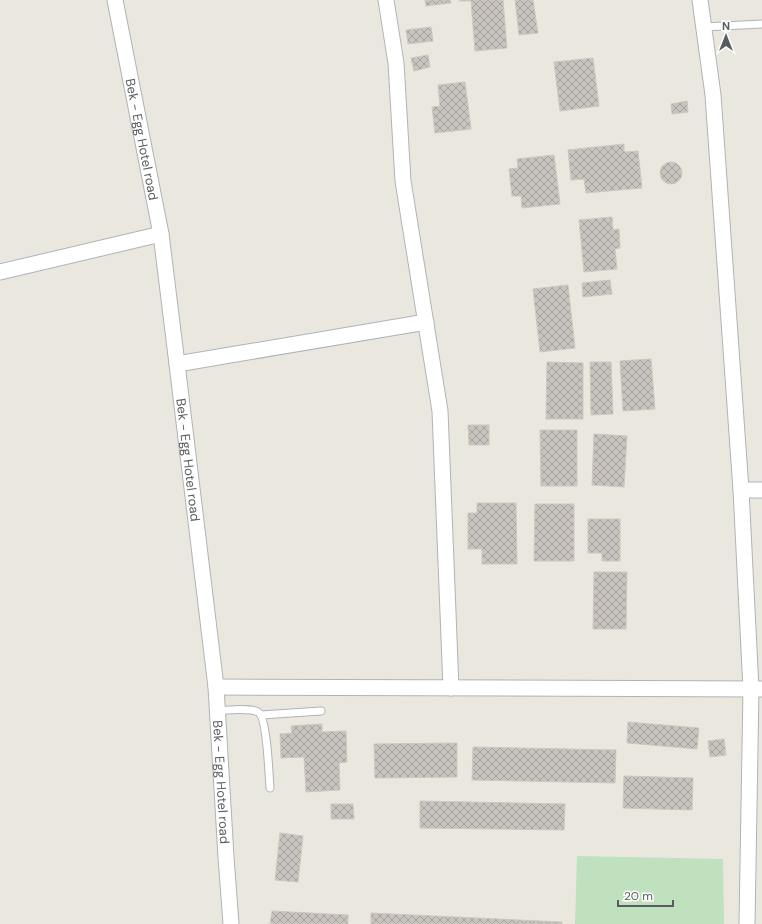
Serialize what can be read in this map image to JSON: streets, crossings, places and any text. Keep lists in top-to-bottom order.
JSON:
{
  "streets": {
    "street": ["Bek - Egg Hotel road"]
  },
  "scale_bar": "20 m",
  "north": "top"
}
